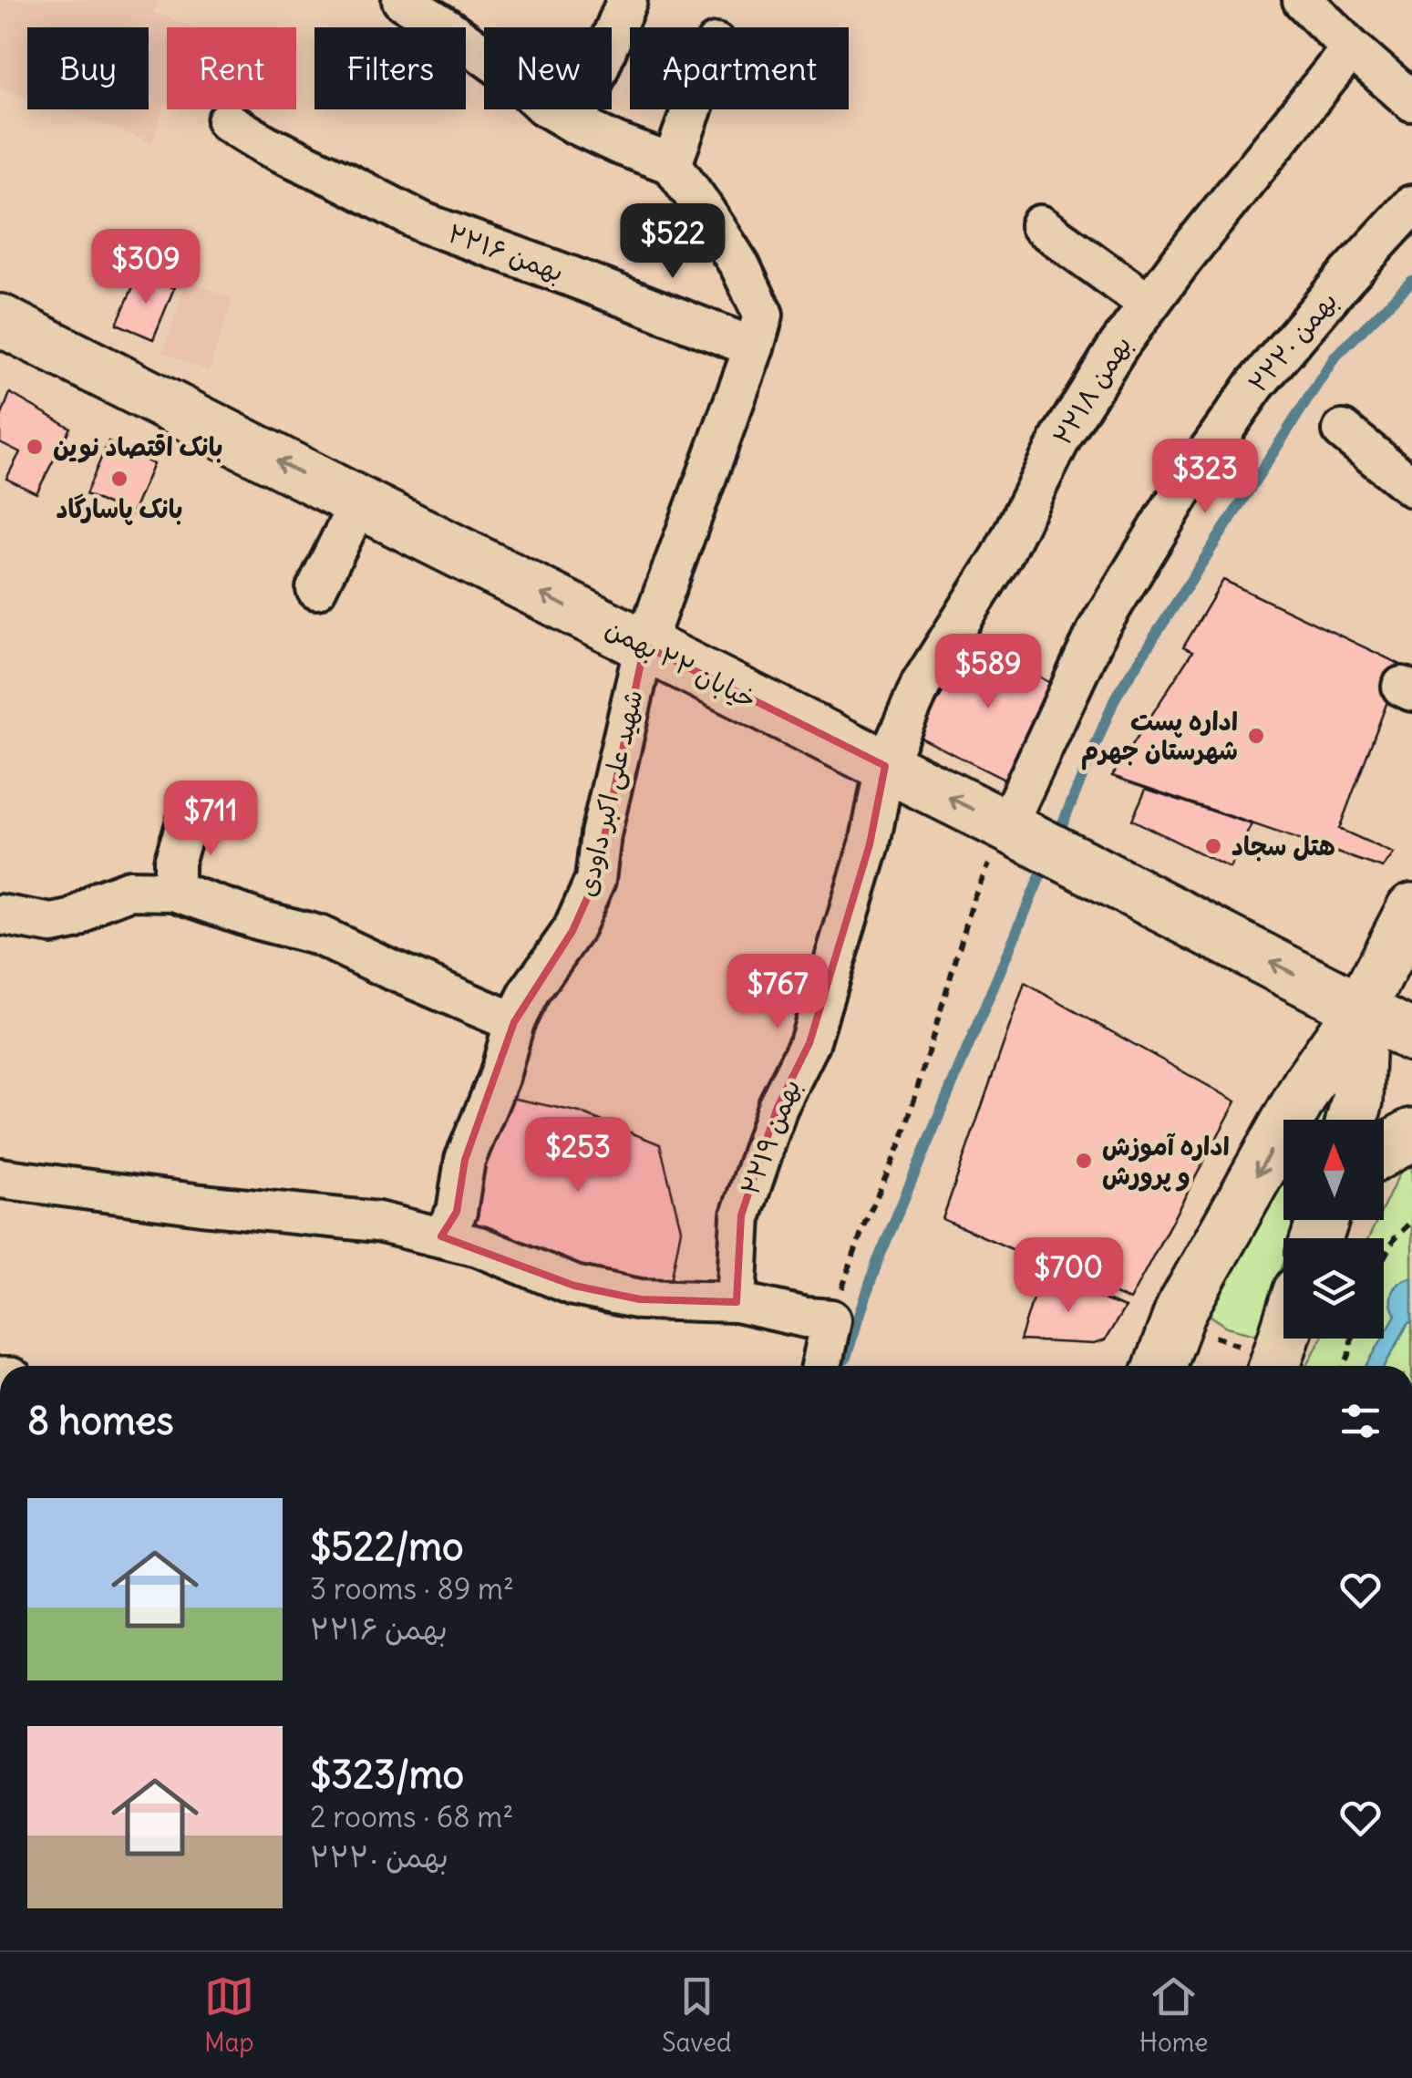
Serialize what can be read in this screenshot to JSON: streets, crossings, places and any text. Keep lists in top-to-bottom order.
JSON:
{
  "streets": {
    "main road": ["خیابان ۲۲ بهمن"],
    "street": [
      "۲۲بهمن ۱۶",
      "۲۲بهمن ۲۰",
      "۲۲بهمن ۱۸",
      "شهید علی اکبر داودی",
      "۲۲بهمن ۱۹"
    ]
  },
  "crossings": [
    ["۲۲بهمن ۲۰", "خیابان ۲۲ بهمن"],
    ["۲۲بهمن ۱۸", "خیابان ۲۲ بهمن"],
    ["۲۲بهمن ۱۸", "۲۲بهمن ۱۹"],
    ["خیابان ۲۲ بهمن", "شهید علی اکبر داودی"],
    ["خیابان ۲۲ بهمن", "۲۲بهمن ۱۹"]
  ],
  "one_way": ["خیابان ۲۲ بهمن"],
  "places": [
    "بانک اقتصاد نوین",
    "بانک پاسارگاد",
    "اداره پست شهرستان جهرم",
    "هتل سجاد",
    "اداره آموزش و پرورش"
  ],
  "north": "top",
  "page": {
    "chip": [
      "Buy",
      "Rent",
      "Filters",
      "New",
      "Apartment"
    ],
    "price": [
      "$522",
      "$309",
      "$323",
      "$589",
      "$711",
      "$767",
      "$253",
      "$700"
    ],
    "heading": "8 homes",
    "list": [
      {
        "name": "$522/mo",
        "note": "3 rooms · 89 m² · ۲۲بهمن ۱۶"
      },
      {
        "name": "$323/mo",
        "note": "2 rooms · 68 m² · ۲۲بهمن ۲۰"
      }
    ],
    "tabs": ["Map", "Saved", "Home"]
  }
}
